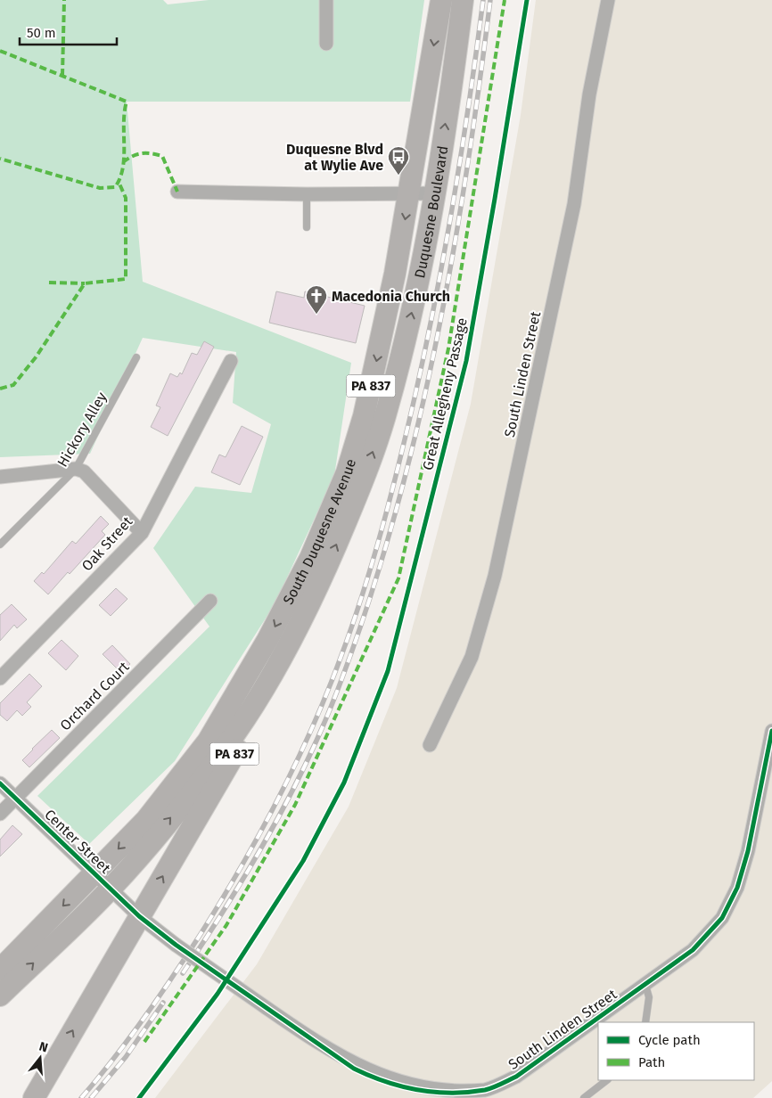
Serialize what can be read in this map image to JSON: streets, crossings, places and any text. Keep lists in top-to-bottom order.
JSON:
{
  "streets": {
    "main road": ["Duquesne Boulevard", "PA 837", "South Duquesne Avenue"],
    "street": [
      "South Linden Street",
      "Oak Street",
      "Orchard Court",
      "Center Street"
    ],
    "lane": ["Hickory Alley"],
    "cycle path": ["Great Allegheny Passage"]
  },
  "crossings": [
    ["Duquesne Boulevard", "South Duquesne Avenue"],
    ["South Linden Street", "PA 837"],
    ["South Linden Street", "Center Street"],
    ["PA 837", "South Duquesne Avenue"],
    ["PA 837", "Center Street"],
    ["South Duquesne Avenue", "Center Street"],
    ["Orchard Court", "Center Street"]
  ],
  "one_way": ["Duquesne Boulevard"],
  "places": {
    "bus stop": ["Duquesne Blvd at Wylie Ave"],
    "church": ["Macedonia Church"]
  },
  "legend": ["Cycle path", "Path"],
  "scale_bar": "50 m",
  "north": "top"
}
